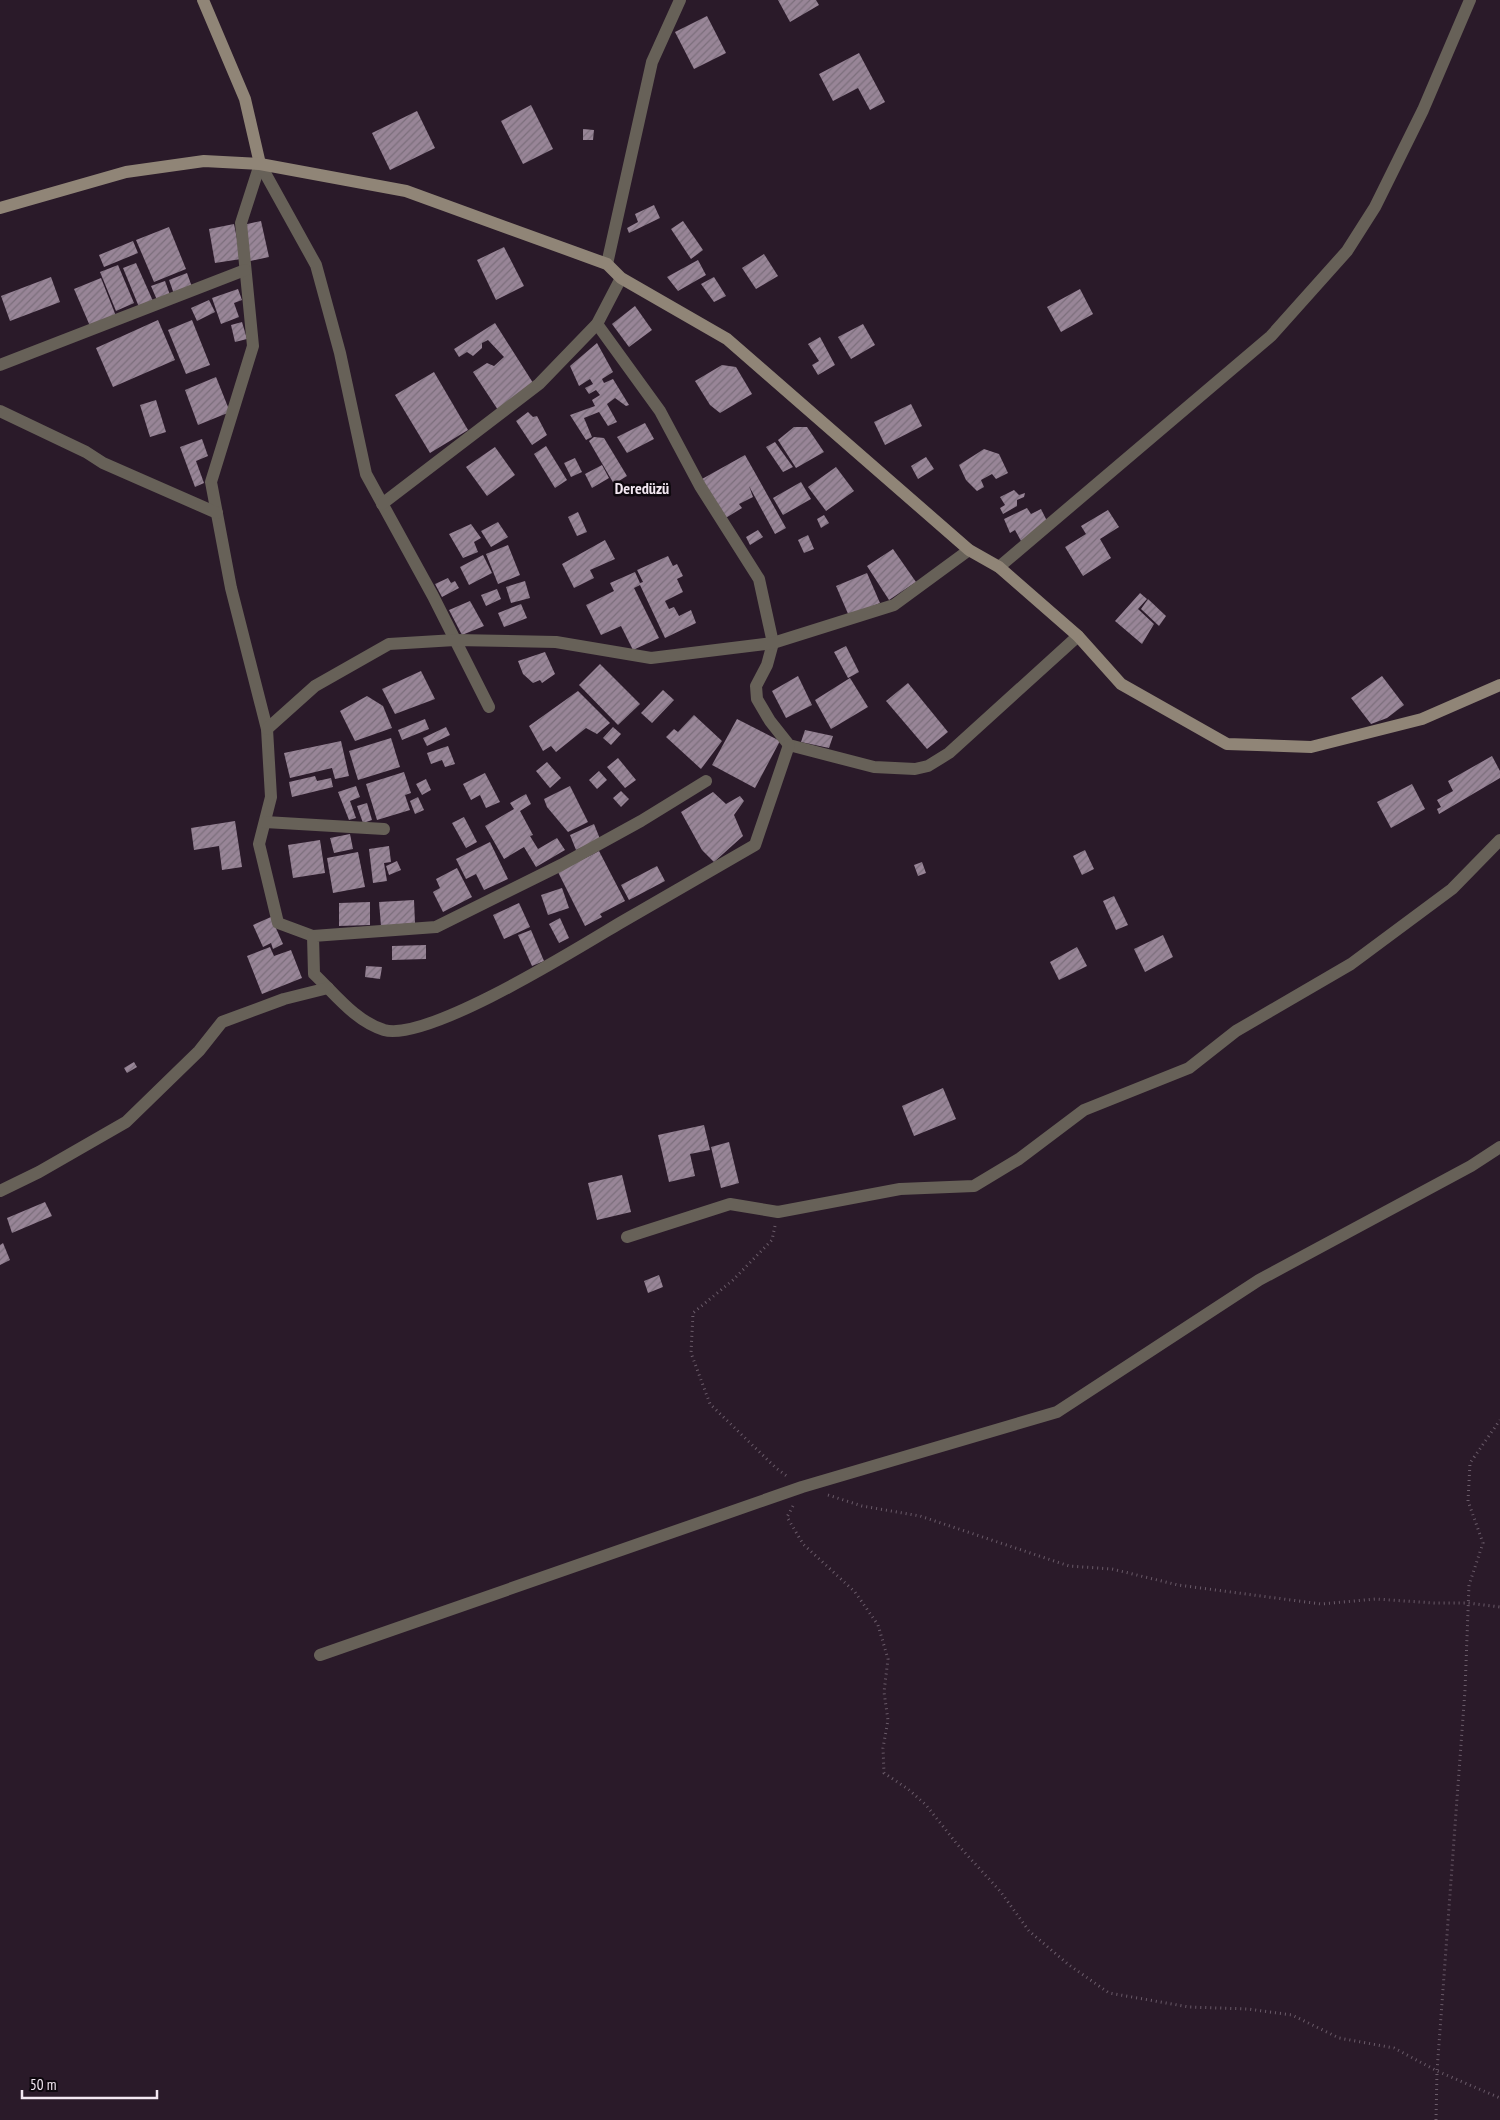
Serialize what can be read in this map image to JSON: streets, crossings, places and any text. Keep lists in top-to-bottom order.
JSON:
{
  "districts": ["Deredüzü"],
  "scale_bar": "50 m"
}
